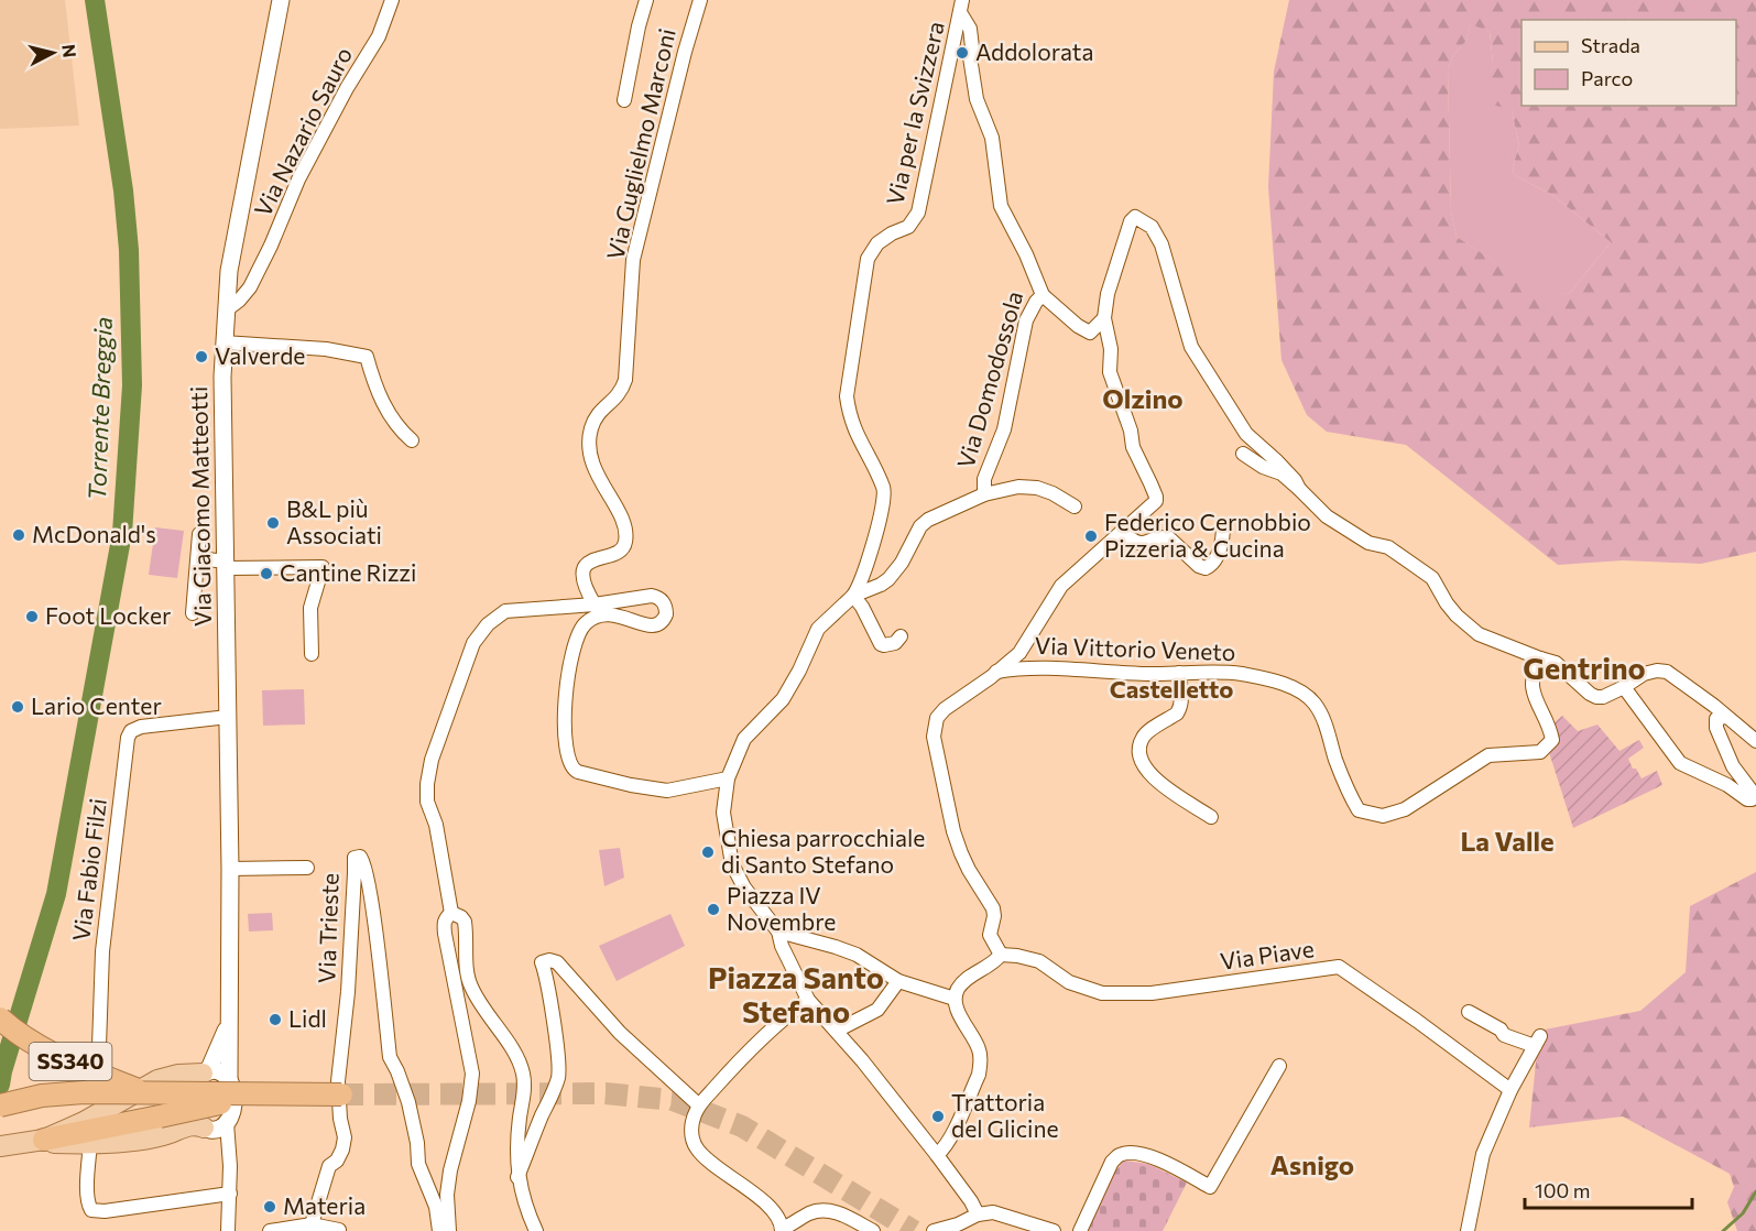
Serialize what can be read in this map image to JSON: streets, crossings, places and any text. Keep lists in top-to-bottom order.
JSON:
{
  "streets": {
    "highway": ["SS340"],
    "street": [
      "Via per la Svizzera",
      "Via Nazario Sauro",
      "Via Guglielmo Marconi",
      "Via Domodossola",
      "Via Giacomo Matteotti",
      "Via Vittorio Veneto",
      "Via Fabio Filzi",
      "Via Trieste",
      "Via Piave"
    ]
  },
  "crossings": [
    ["Via per la Svizzera", "Via Domodossola"],
    ["Via Nazario Sauro", "Via Giacomo Matteotti"],
    ["Via Giacomo Matteotti", "Via Fabio Filzi"],
    ["Via Vittorio Veneto", "Via Piave"]
  ],
  "districts": [
    "Olzino",
    "Gentrino",
    "Castelletto",
    "La Valle",
    "Piazza Santo Stefano",
    "Asnigo"
  ],
  "water": ["Torrente Breggia"],
  "places": [
    "Addolorata",
    "Valverde",
    "B&L più Associati",
    "McDonald's",
    "Federico Cernobbio Pizzeria & Cucina",
    "Cantine Rizzi",
    "Foot Locker",
    "Lario Center",
    "Chiesa parrocchiale di Santo Stefano",
    "Piazza IV Novembre",
    "Lidl",
    "Trattoria del Glicine",
    "Materia"
  ],
  "legend": ["Strada", "Parco"],
  "scale_bar": "100 m",
  "north": "right"
}
